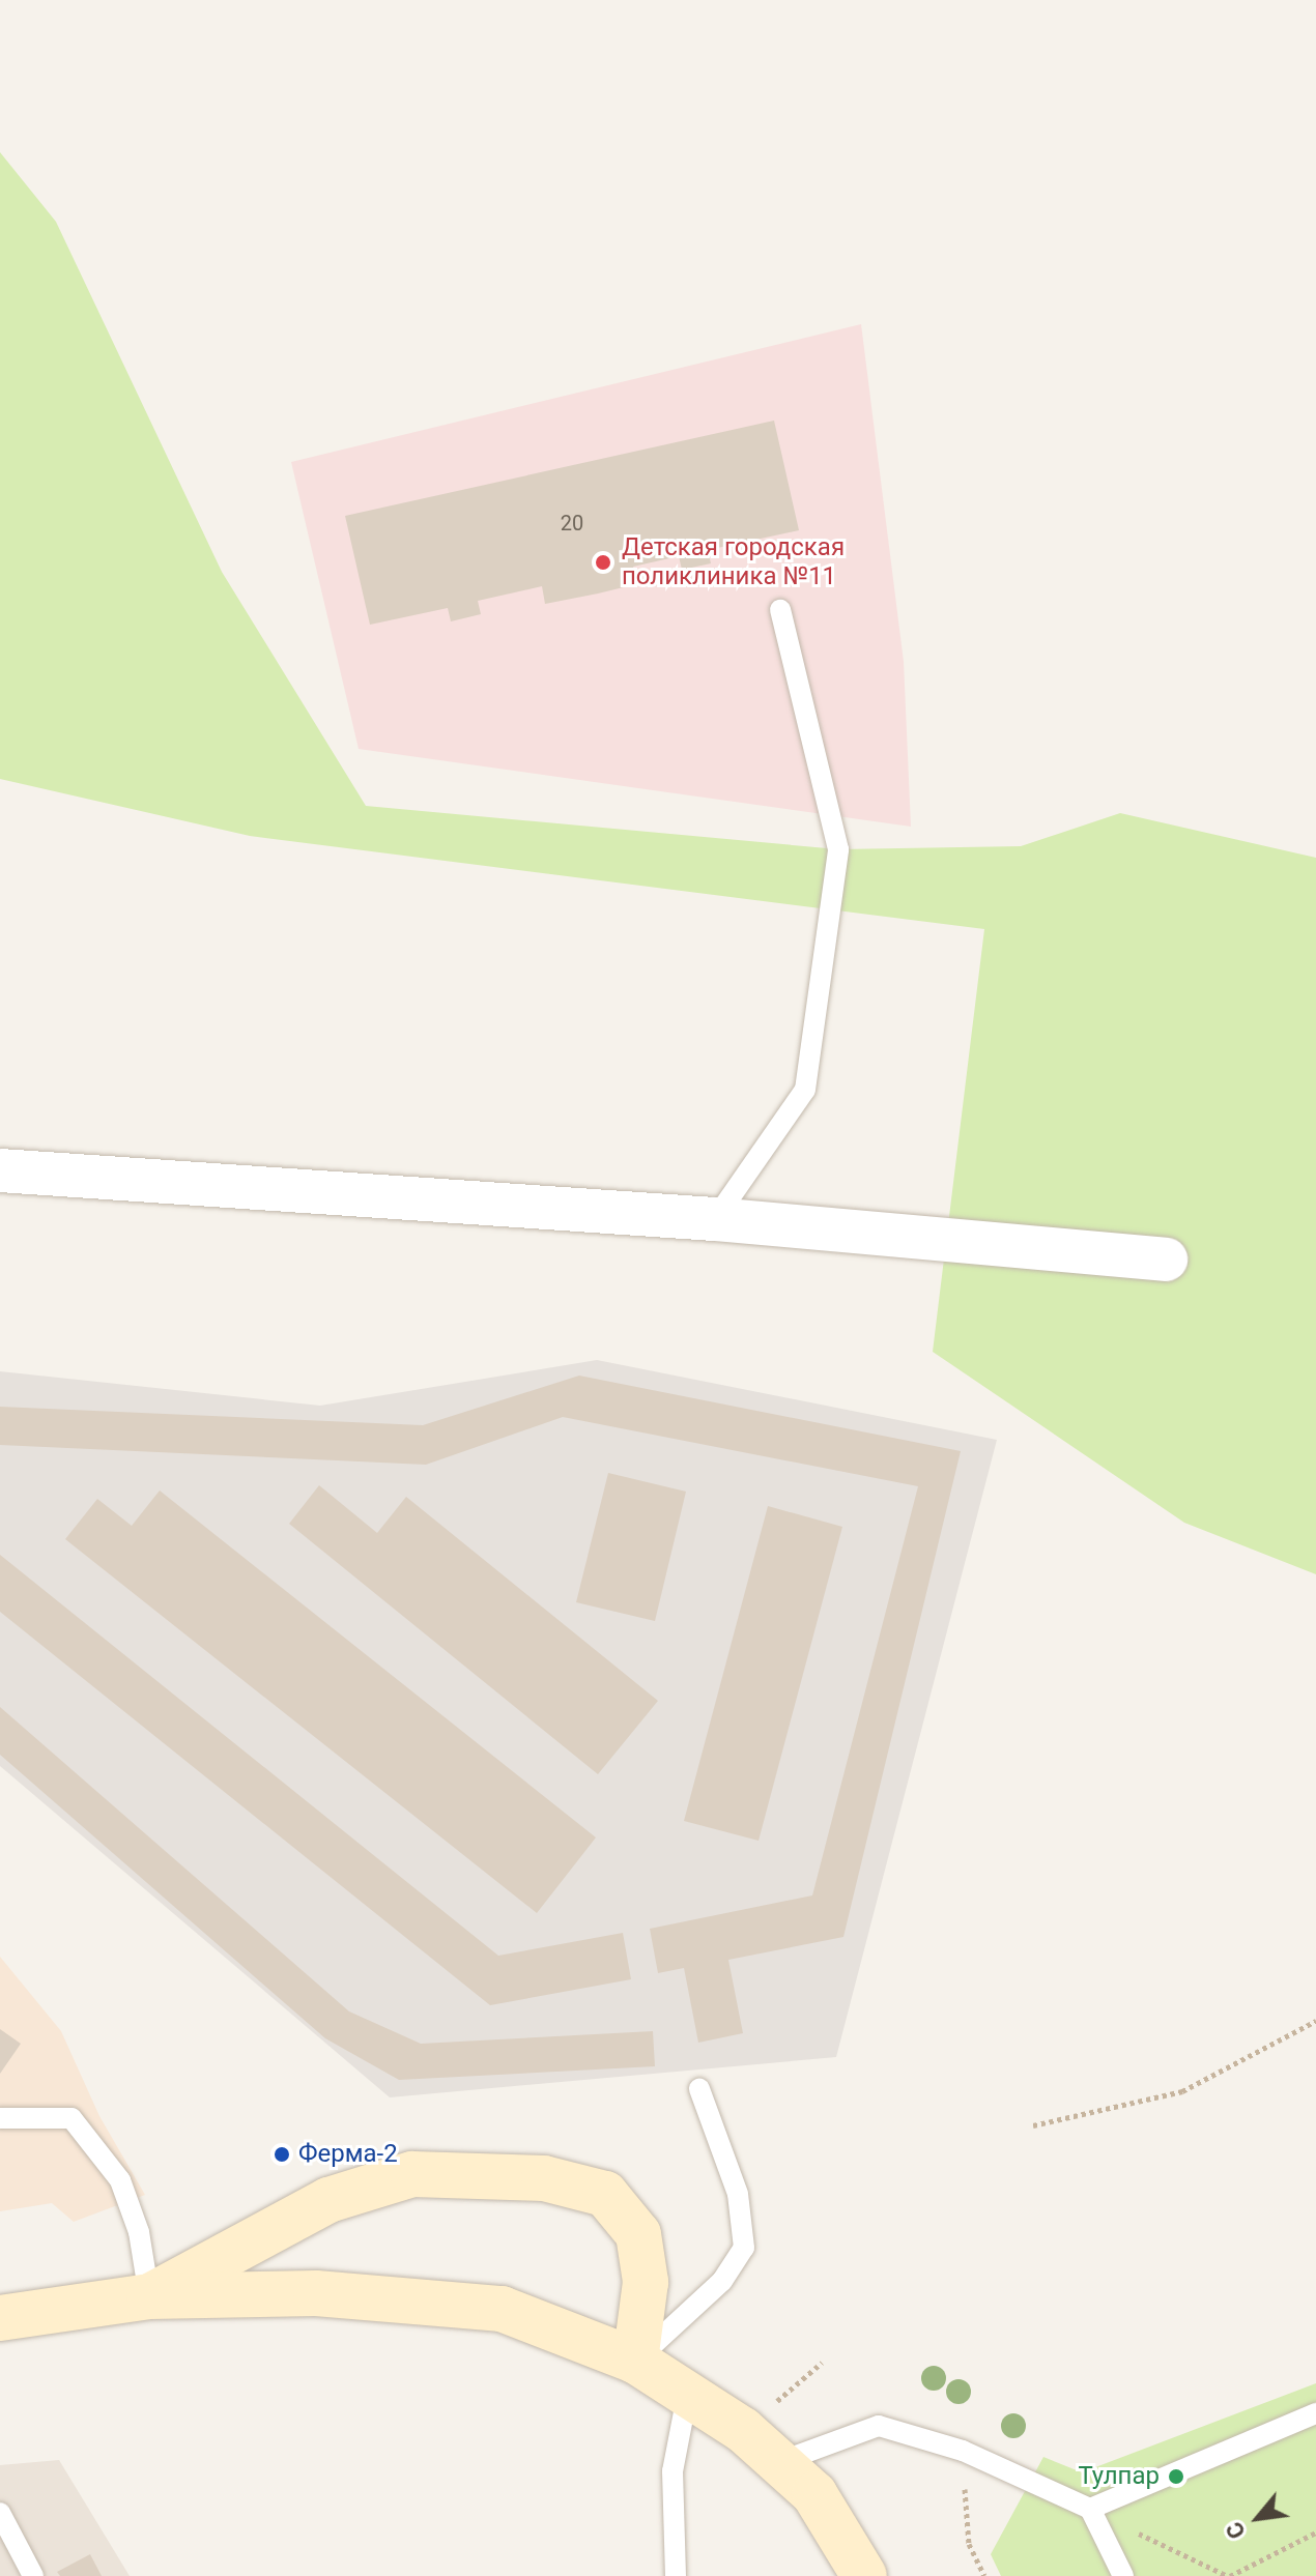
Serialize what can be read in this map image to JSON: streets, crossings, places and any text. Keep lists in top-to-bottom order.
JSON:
{
  "places": ["Детская городская поликлиника №11", "Ферма-2", "Тулпар"],
  "house_numbers": ["20"],
  "north": "bottom left"
}
